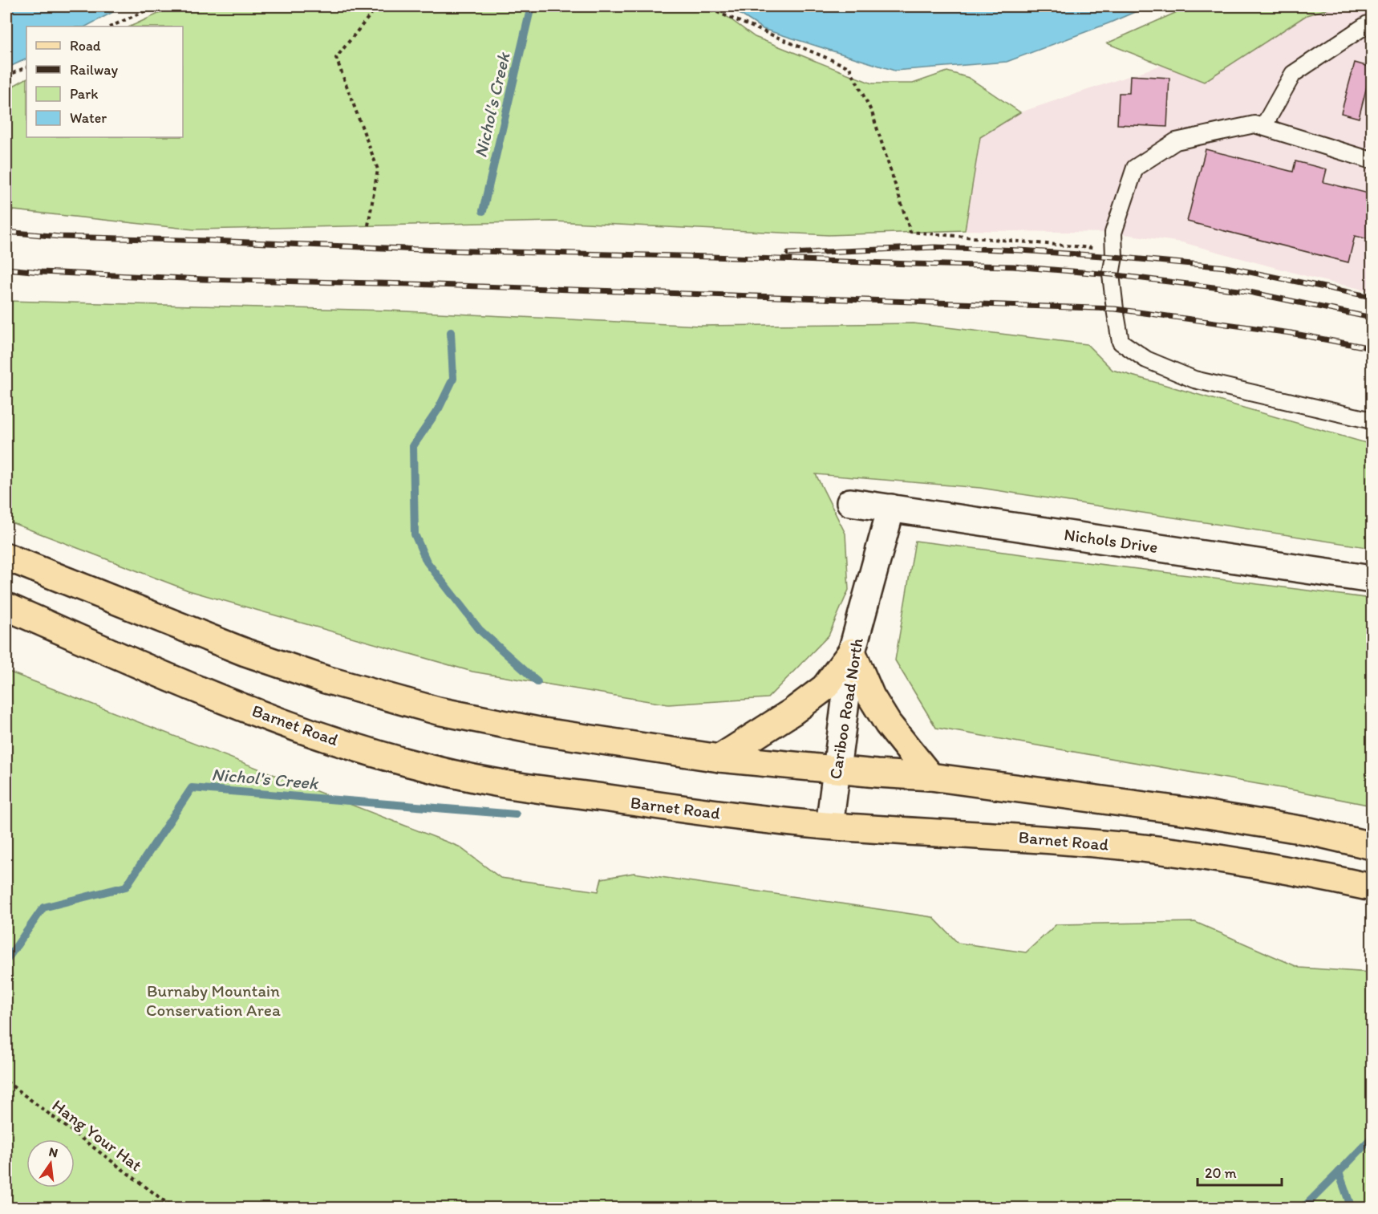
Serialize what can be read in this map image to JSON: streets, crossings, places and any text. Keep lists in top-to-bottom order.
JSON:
{
  "streets": {
    "main road": ["Barnet Road"],
    "street": ["Nichols Drive", "Cariboo Road North"],
    "path": ["Hang Your Hat"]
  },
  "crossings": [
    ["Nichols Drive", "Cariboo Road North"],
    ["Cariboo Road North", "Barnet Road"]
  ],
  "water": ["Nichol's Creek"],
  "parks": ["Burnaby Mountain Conservation Area"],
  "legend": [
    "Road",
    "Railway",
    "Park",
    "Water"
  ],
  "scale_bar": "20 m",
  "north": "top"
}
